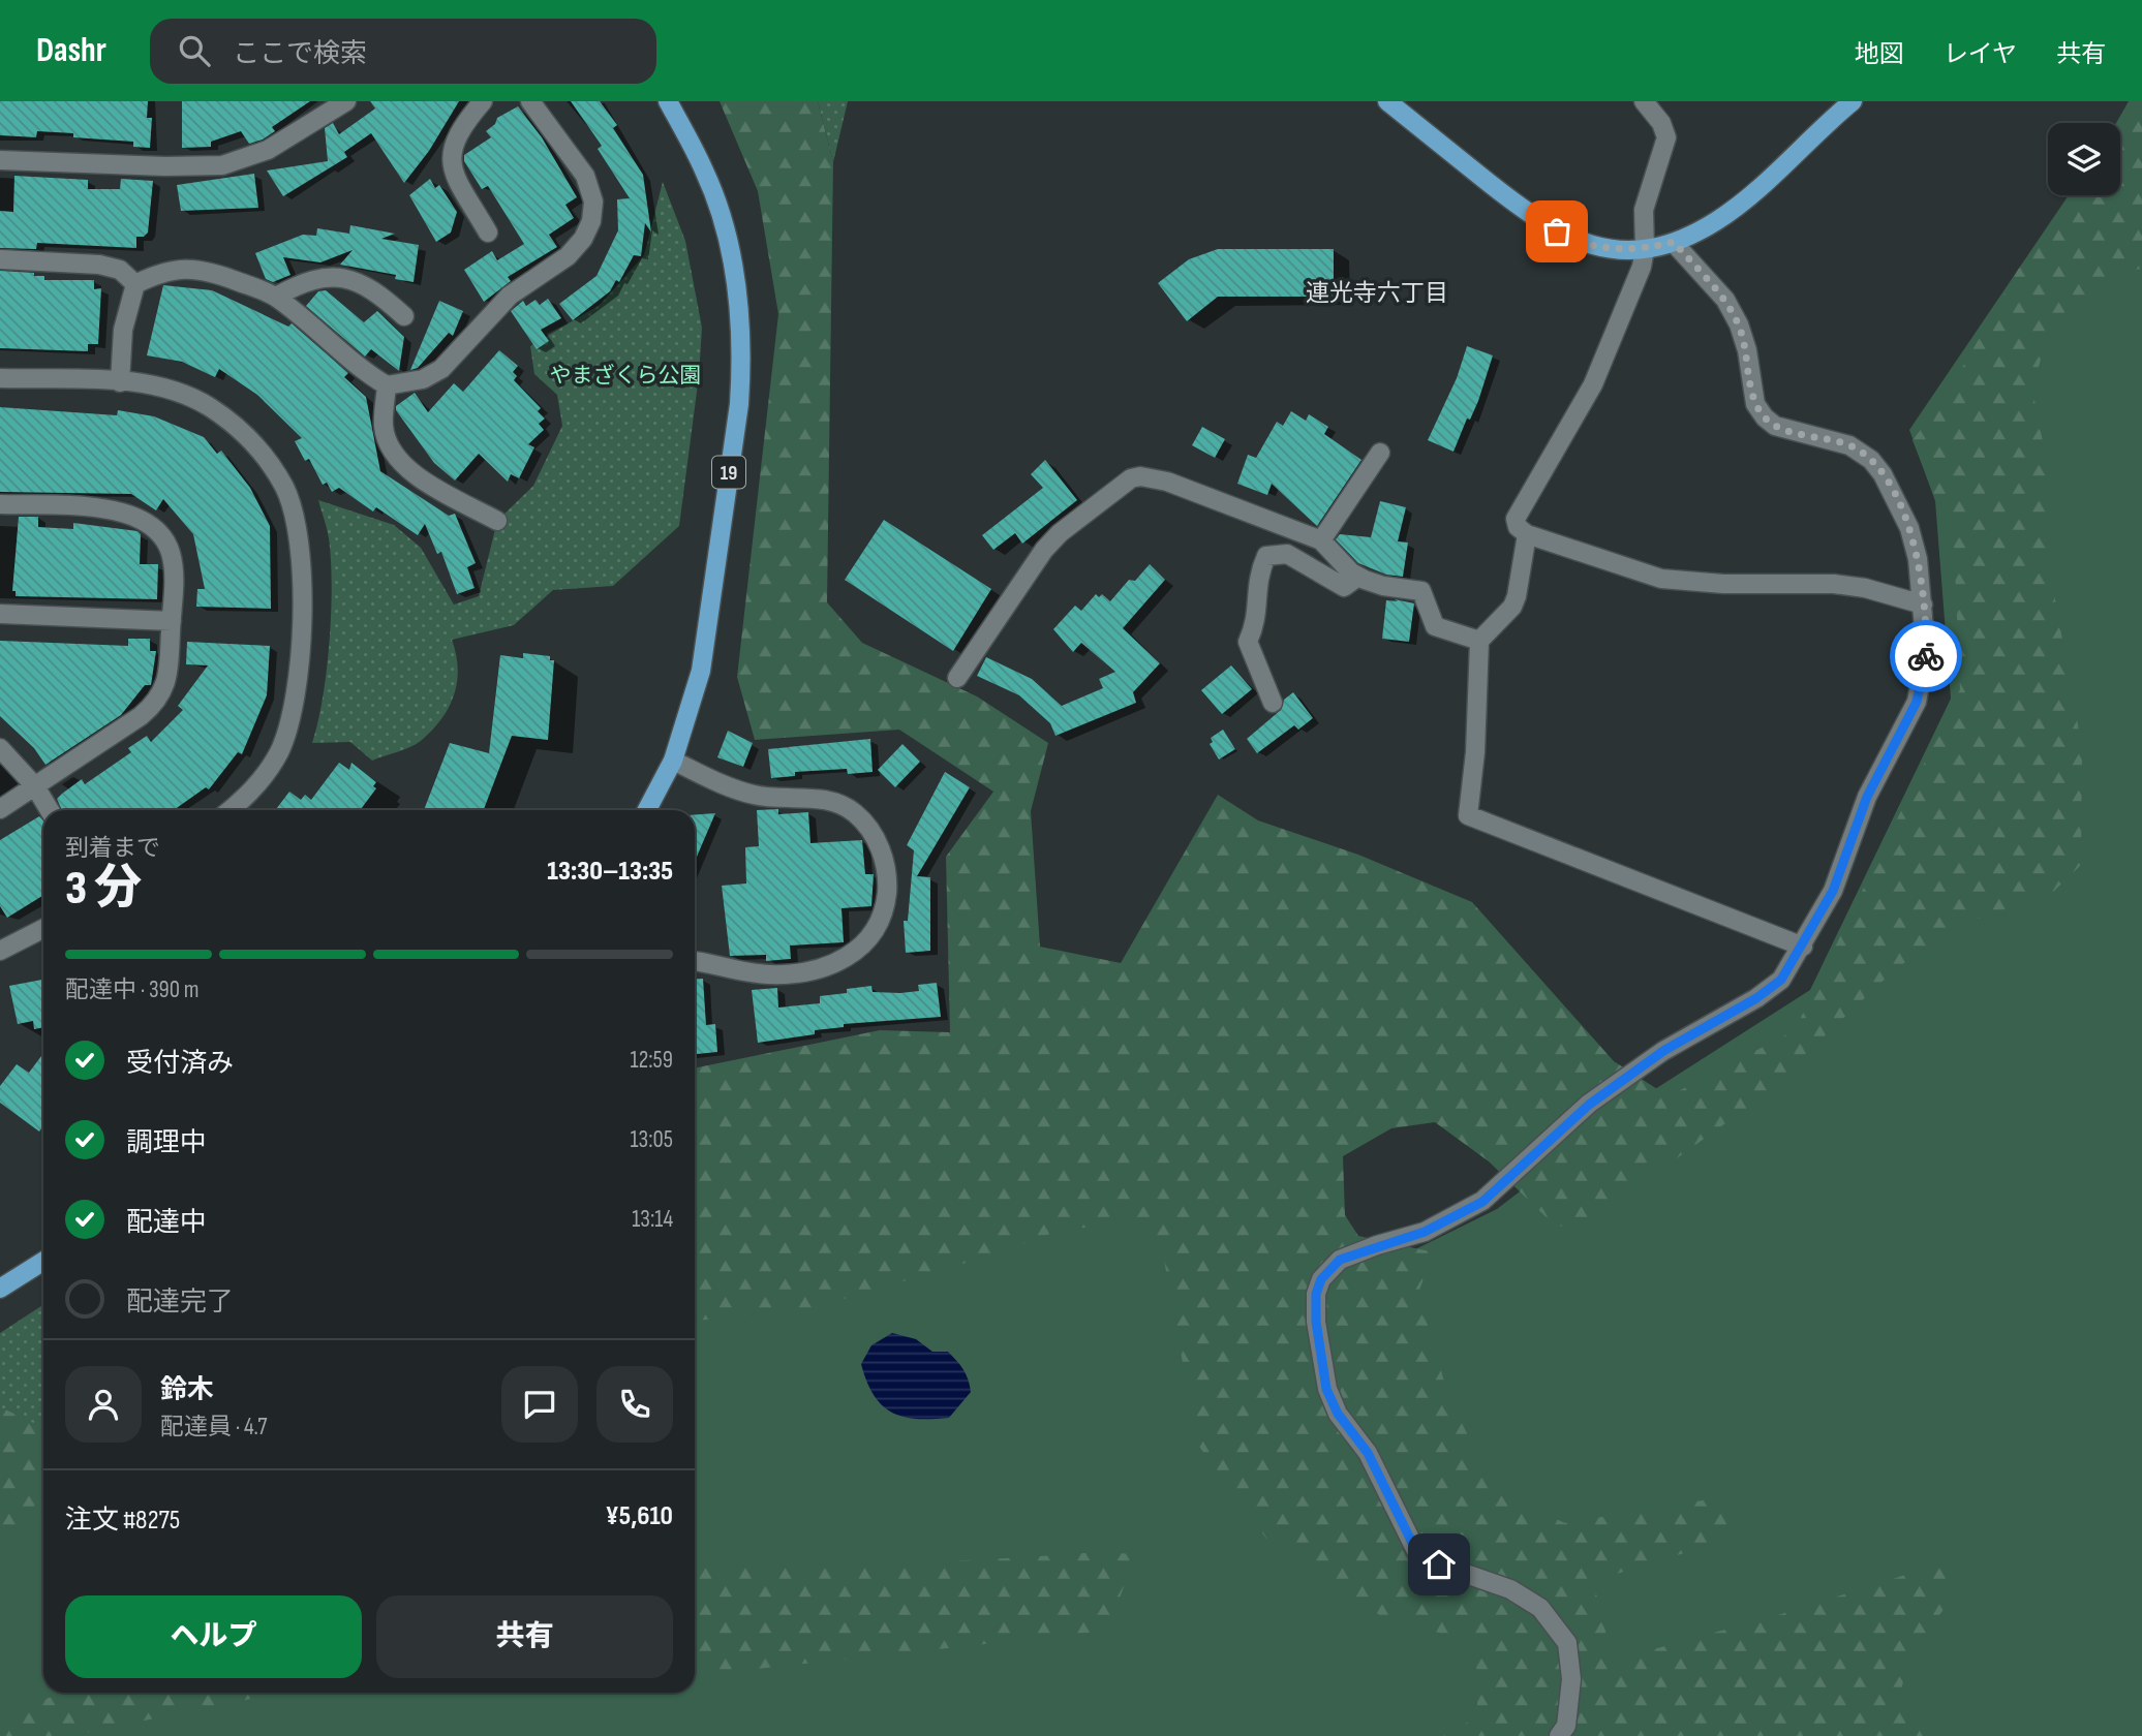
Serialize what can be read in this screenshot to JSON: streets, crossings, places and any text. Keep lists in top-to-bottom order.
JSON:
{
  "streets": {
    "main road": ["19"]
  },
  "districts": ["連光寺六丁目"],
  "parks": ["やまざくら公園"],
  "page": {
    "header": "Dashr",
    "search": "ここで検索",
    "nav": ["地図", "レイヤ", "共有"],
    "heading": ["3 分", "到着まで", "13:30–13:35"],
    "panel": [
      "鈴木",
      "配達員 · 4.7",
      "注文 #8275",
      "¥5,610"
    ],
    "bar": "配達中 · 390 m",
    "list": [
      ["受付済み", "12:59"],
      ["調理中", "13:05"],
      ["配達中", "13:14"],
      "配達完了"
    ],
    "buttons": ["ヘルプ", "共有"]
  }
}
